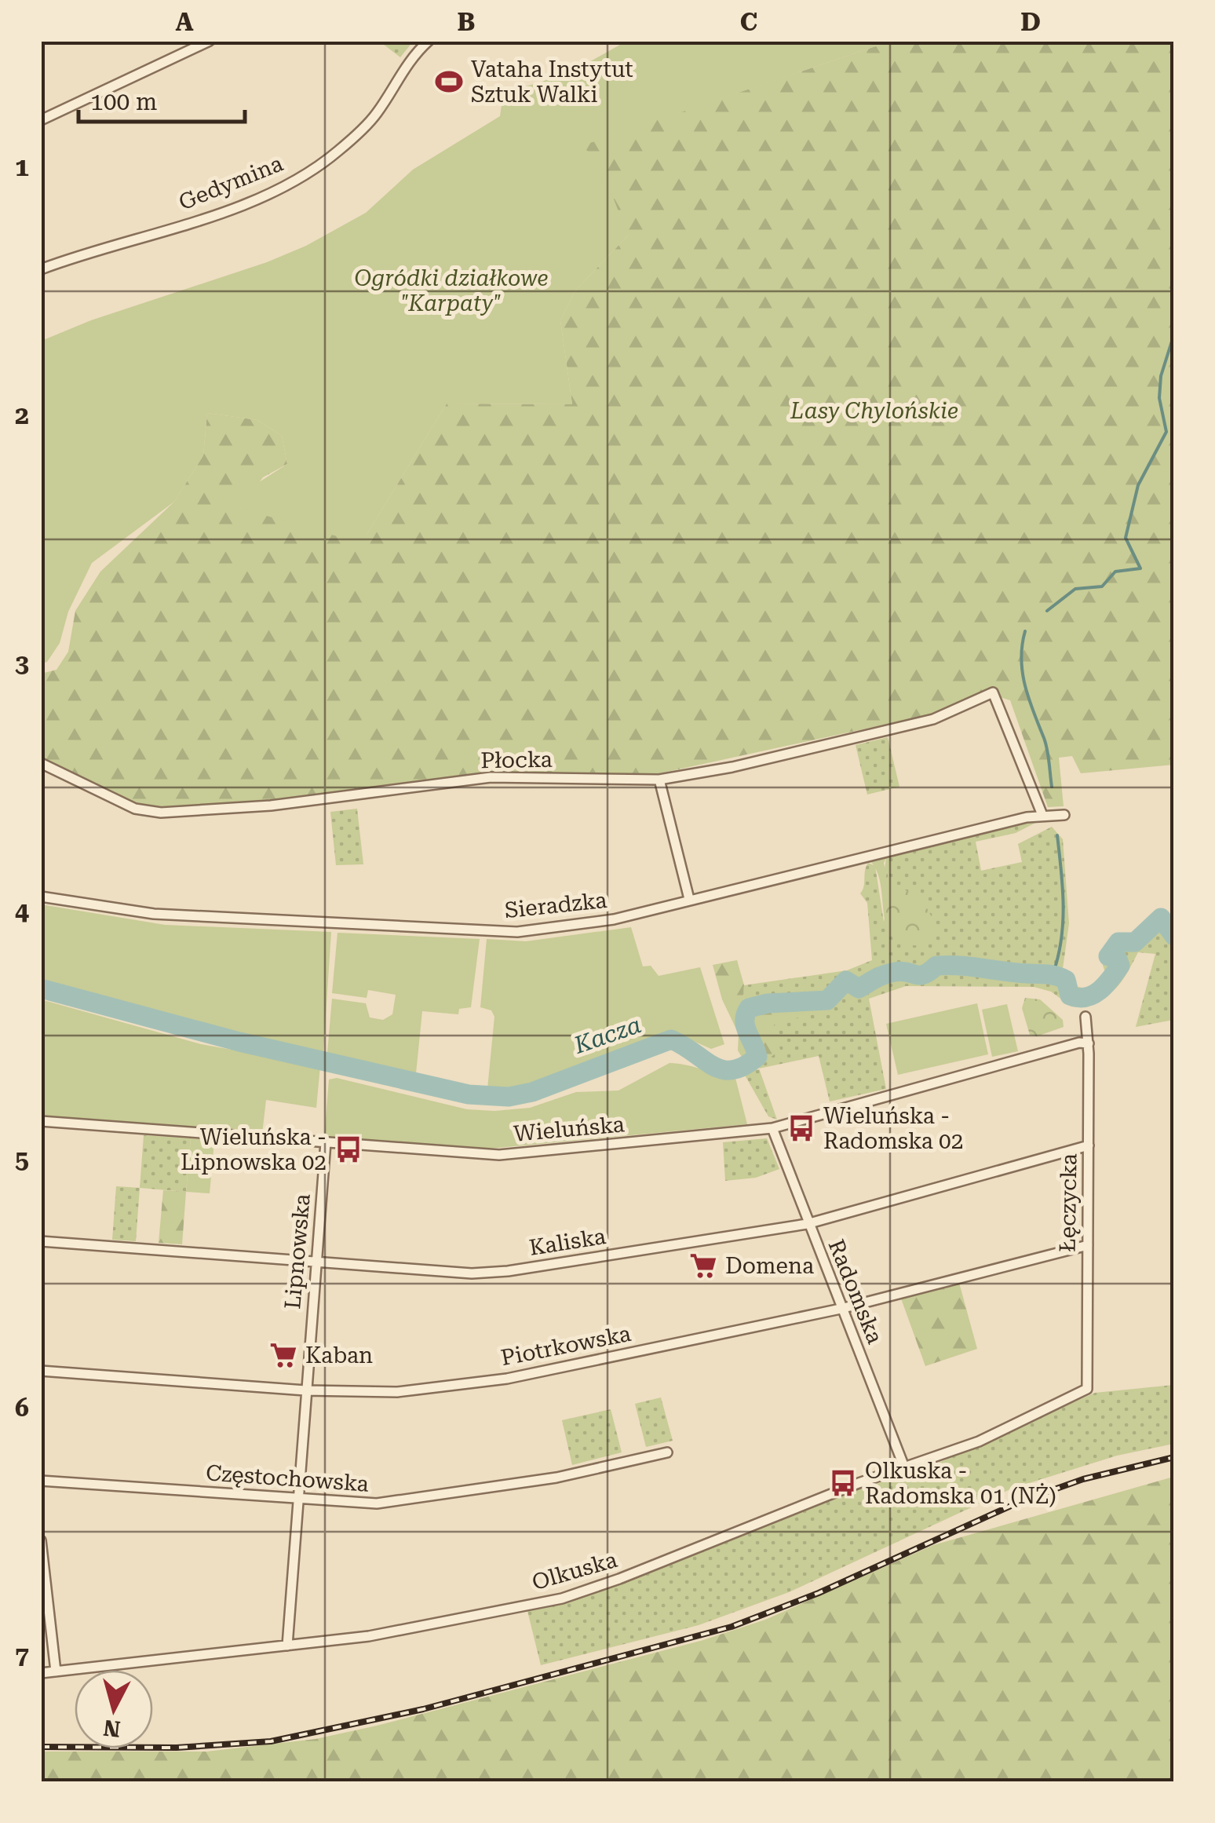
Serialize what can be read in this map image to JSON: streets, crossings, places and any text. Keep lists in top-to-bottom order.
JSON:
{
  "streets": {
    "street": [
      "Gedymina",
      "Płocka",
      "Sieradzka",
      "Wieluńska",
      "Łęczycka",
      "Kaliska",
      "Lipnowska",
      "Radomska",
      "Piotrkowska",
      "Częstochowska",
      "Olkuska"
    ]
  },
  "crossings": [
    ["Płocka", "Sieradzka"],
    ["Wieluńska", "Łęczycka"],
    ["Wieluńska", "Lipnowska"],
    ["Wieluńska", "Radomska"],
    ["Łęczycka", "Kaliska"],
    ["Łęczycka", "Piotrkowska"],
    ["Łęczycka", "Olkuska"],
    ["Kaliska", "Lipnowska"],
    ["Kaliska", "Radomska"],
    ["Lipnowska", "Piotrkowska"],
    ["Lipnowska", "Częstochowska"],
    ["Lipnowska", "Olkuska"],
    ["Radomska", "Piotrkowska"],
    ["Radomska", "Olkuska"]
  ],
  "water": ["Kacza"],
  "parks": ["Ogródki działkowe \"Karpaty\"", "Lasy Chylońskie"],
  "places": {
    "sports": ["Vataha Instytut Sztuk Walki"],
    "bus stop": ["Wieluńska - Radomska 02", "Wieluńska - Lipnowska 02", "Olkuska - Radomska 01 (NŻ)"],
    "supermarket": ["Domena", "Kaban"]
  },
  "scale_bar": "100 m",
  "north": "bottom",
  "grid": {
    "columns": [
      "A",
      "B",
      "C",
      "D"
    ],
    "rows": [
      "1",
      "2",
      "3",
      "4",
      "5",
      "6",
      "7"
    ]
  }
}
